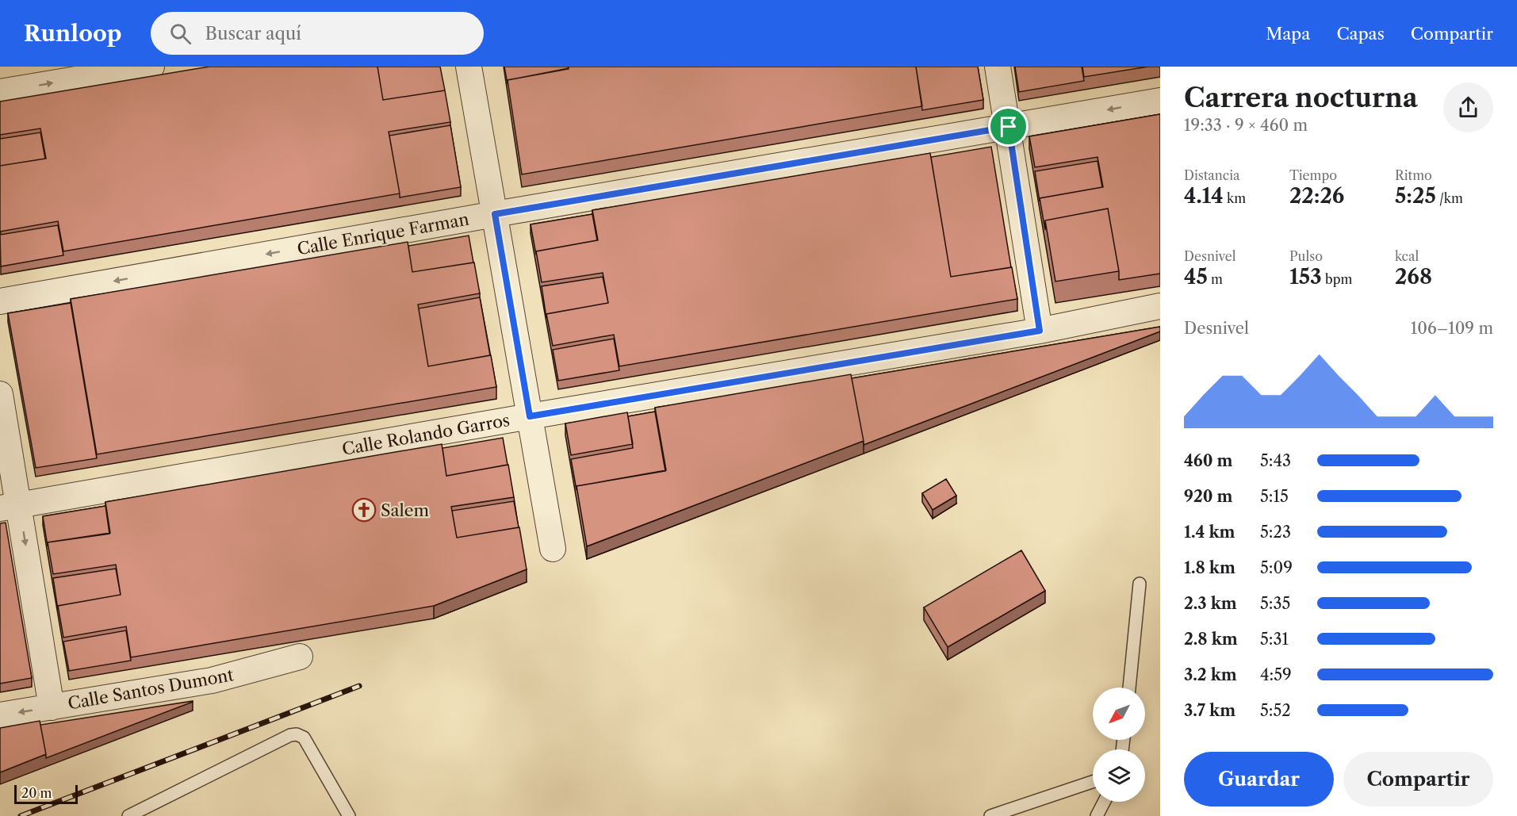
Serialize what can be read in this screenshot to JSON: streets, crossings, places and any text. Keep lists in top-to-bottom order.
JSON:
{
  "streets": {
    "street": ["Calle Enrique Farman", "Calle Rolando Garros", "Calle Santos Dumont"]
  },
  "one_way": ["Calle Enrique Farman"],
  "places": {
    "church": ["Salem"]
  },
  "scale_bar": "20 m",
  "north": "bottom left",
  "page": {
    "header": "Runloop",
    "search": "Buscar aquí",
    "nav": ["Mapa", "Capas", "Compartir"],
    "heading": ["Carrera nocturna", "19:33 · 9 × 460 m"],
    "stats": [
      ["Distancia", "4.14 km"],
      ["Tiempo", "22:26"],
      ["Ritmo", "5:25 /km"],
      ["Desnivel", "45 m"],
      ["Pulso", "153 bpm"],
      ["kcal", "268"]
    ],
    "chart": ["Desnivel", "106–109 m"],
    "list": [
      {
        "name": "460 m",
        "note": "5:43"
      },
      {
        "name": "920 m",
        "note": "5:15"
      },
      {
        "name": "1.4 km",
        "note": "5:23"
      },
      {
        "name": "1.8 km",
        "note": "5:09"
      },
      {
        "name": "2.3 km",
        "note": "5:35"
      },
      {
        "name": "2.8 km",
        "note": "5:31"
      },
      {
        "name": "3.2 km",
        "note": "4:59"
      },
      {
        "name": "3.7 km",
        "note": "5:52"
      }
    ],
    "buttons": ["Guardar", "Compartir"],
    "scale": "20 m"
  }
}
